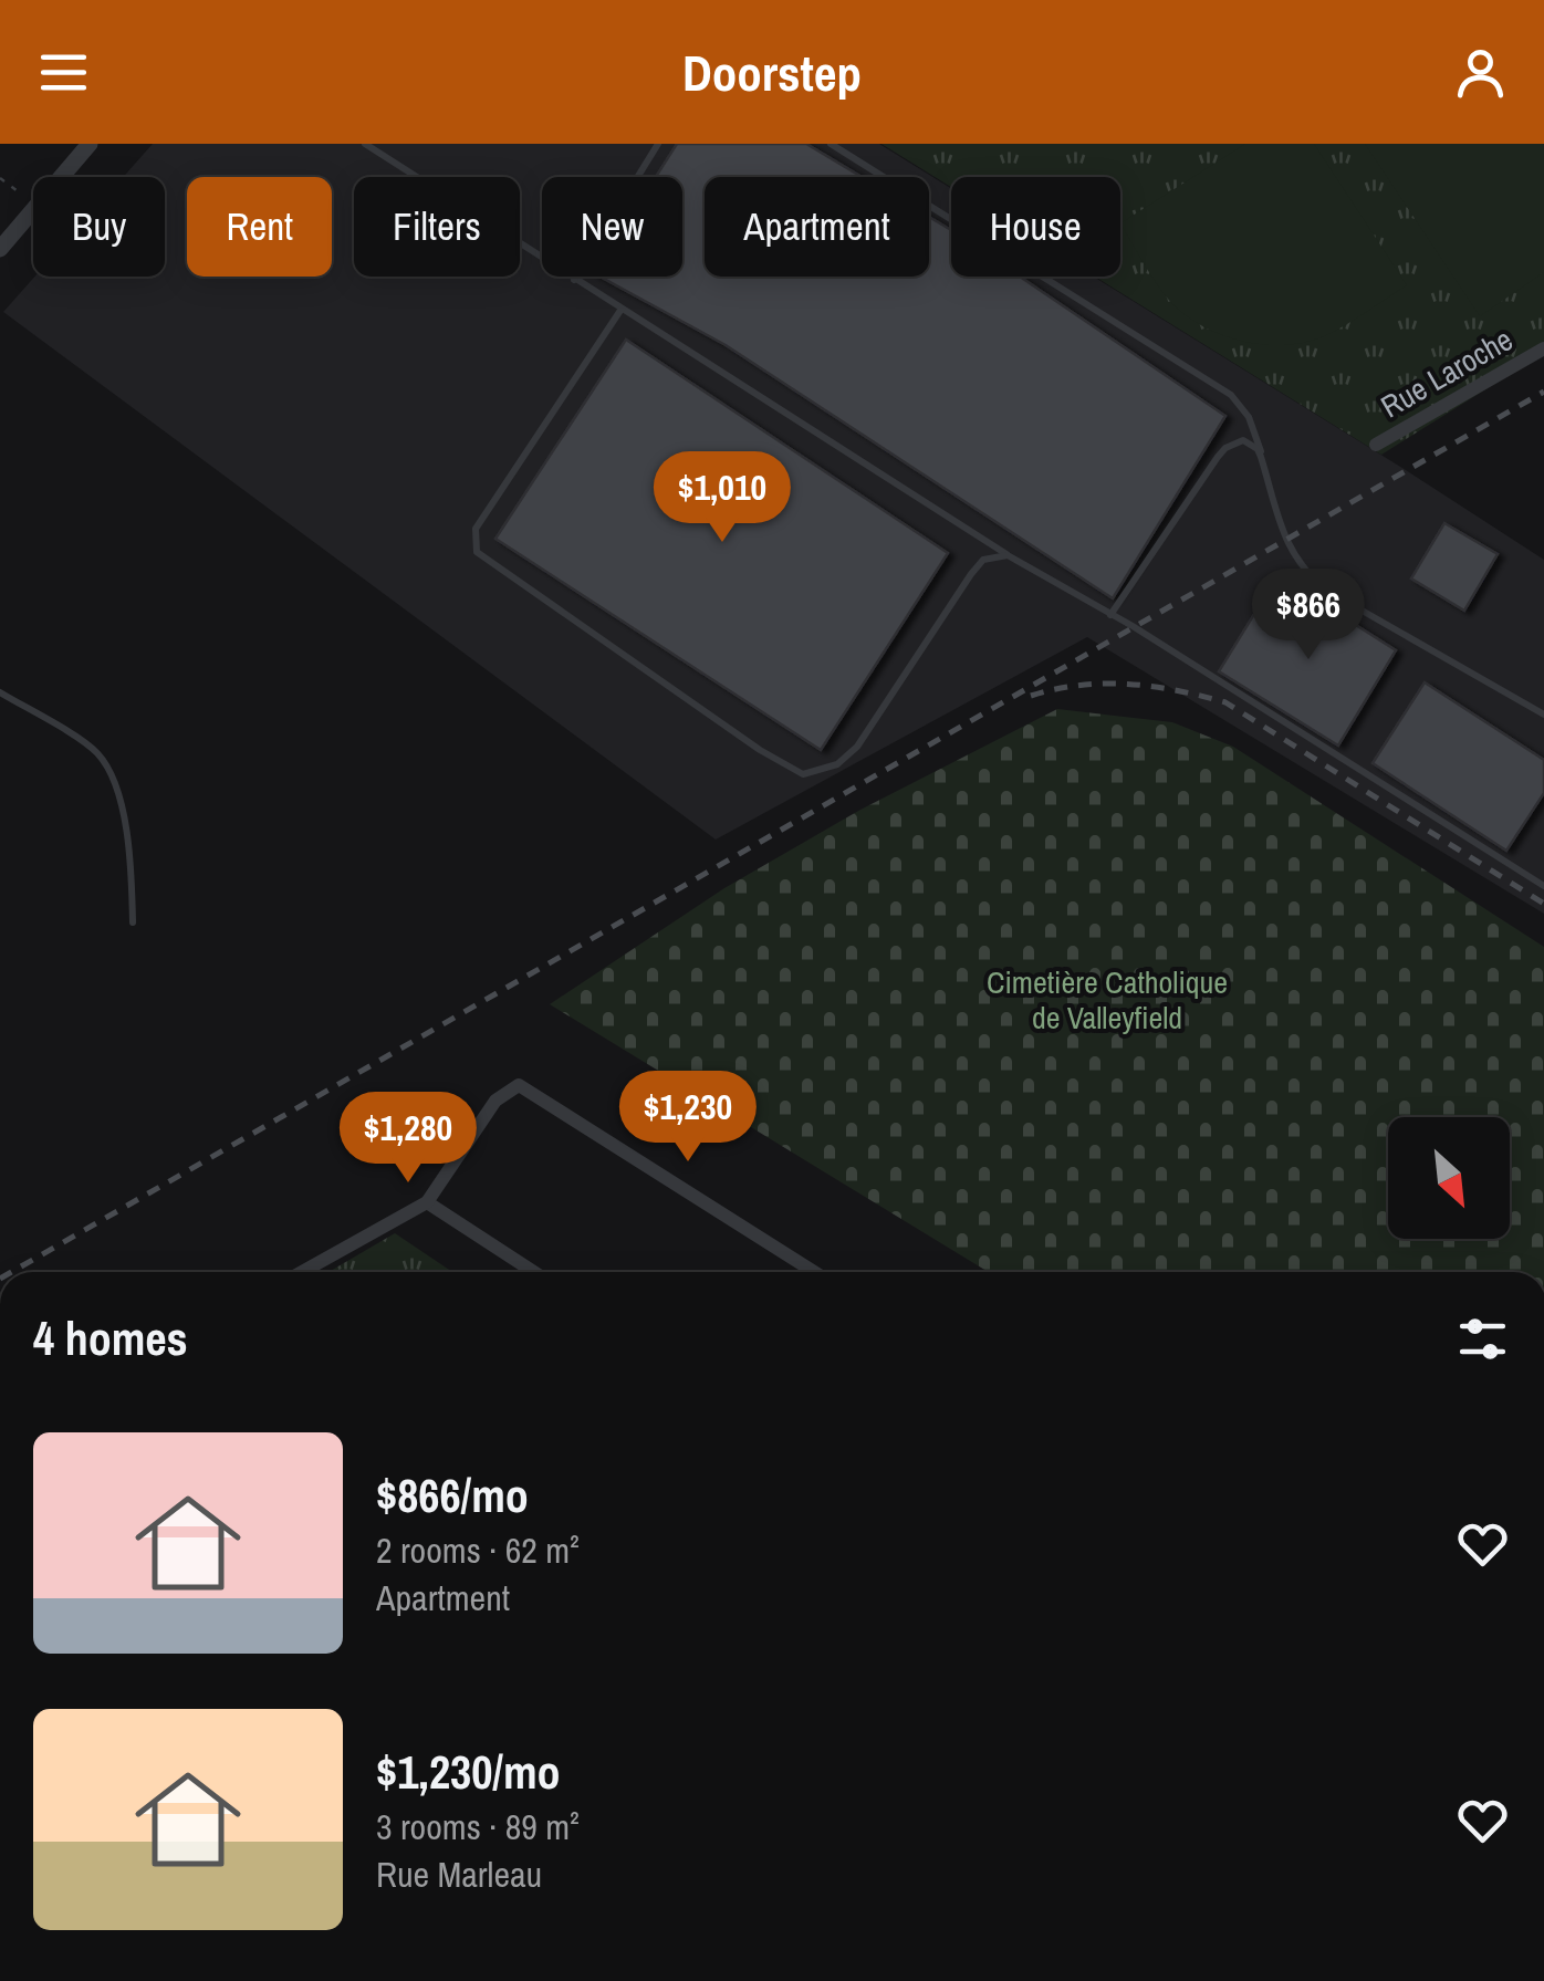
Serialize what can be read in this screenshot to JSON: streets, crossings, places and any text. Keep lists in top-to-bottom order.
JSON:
{
  "streets": {
    "street": ["Rue Laroche"]
  },
  "parks": ["Cimetière Catholique de Valleyfield"],
  "north": "bottom right",
  "page": {
    "header": "Doorstep",
    "chip": [
      "Buy",
      "Rent",
      "Filters",
      "New",
      "Apartment",
      "House"
    ],
    "price": [
      "$1,010",
      "$866",
      "$1,230",
      "$1,280"
    ],
    "heading": "4 homes",
    "list": [
      {
        "name": "$866/mo",
        "note": "2 rooms · 62 m² · Apartment"
      },
      {
        "name": "$1,230/mo",
        "note": "3 rooms · 89 m² · Rue Marleau"
      }
    ]
  }
}
